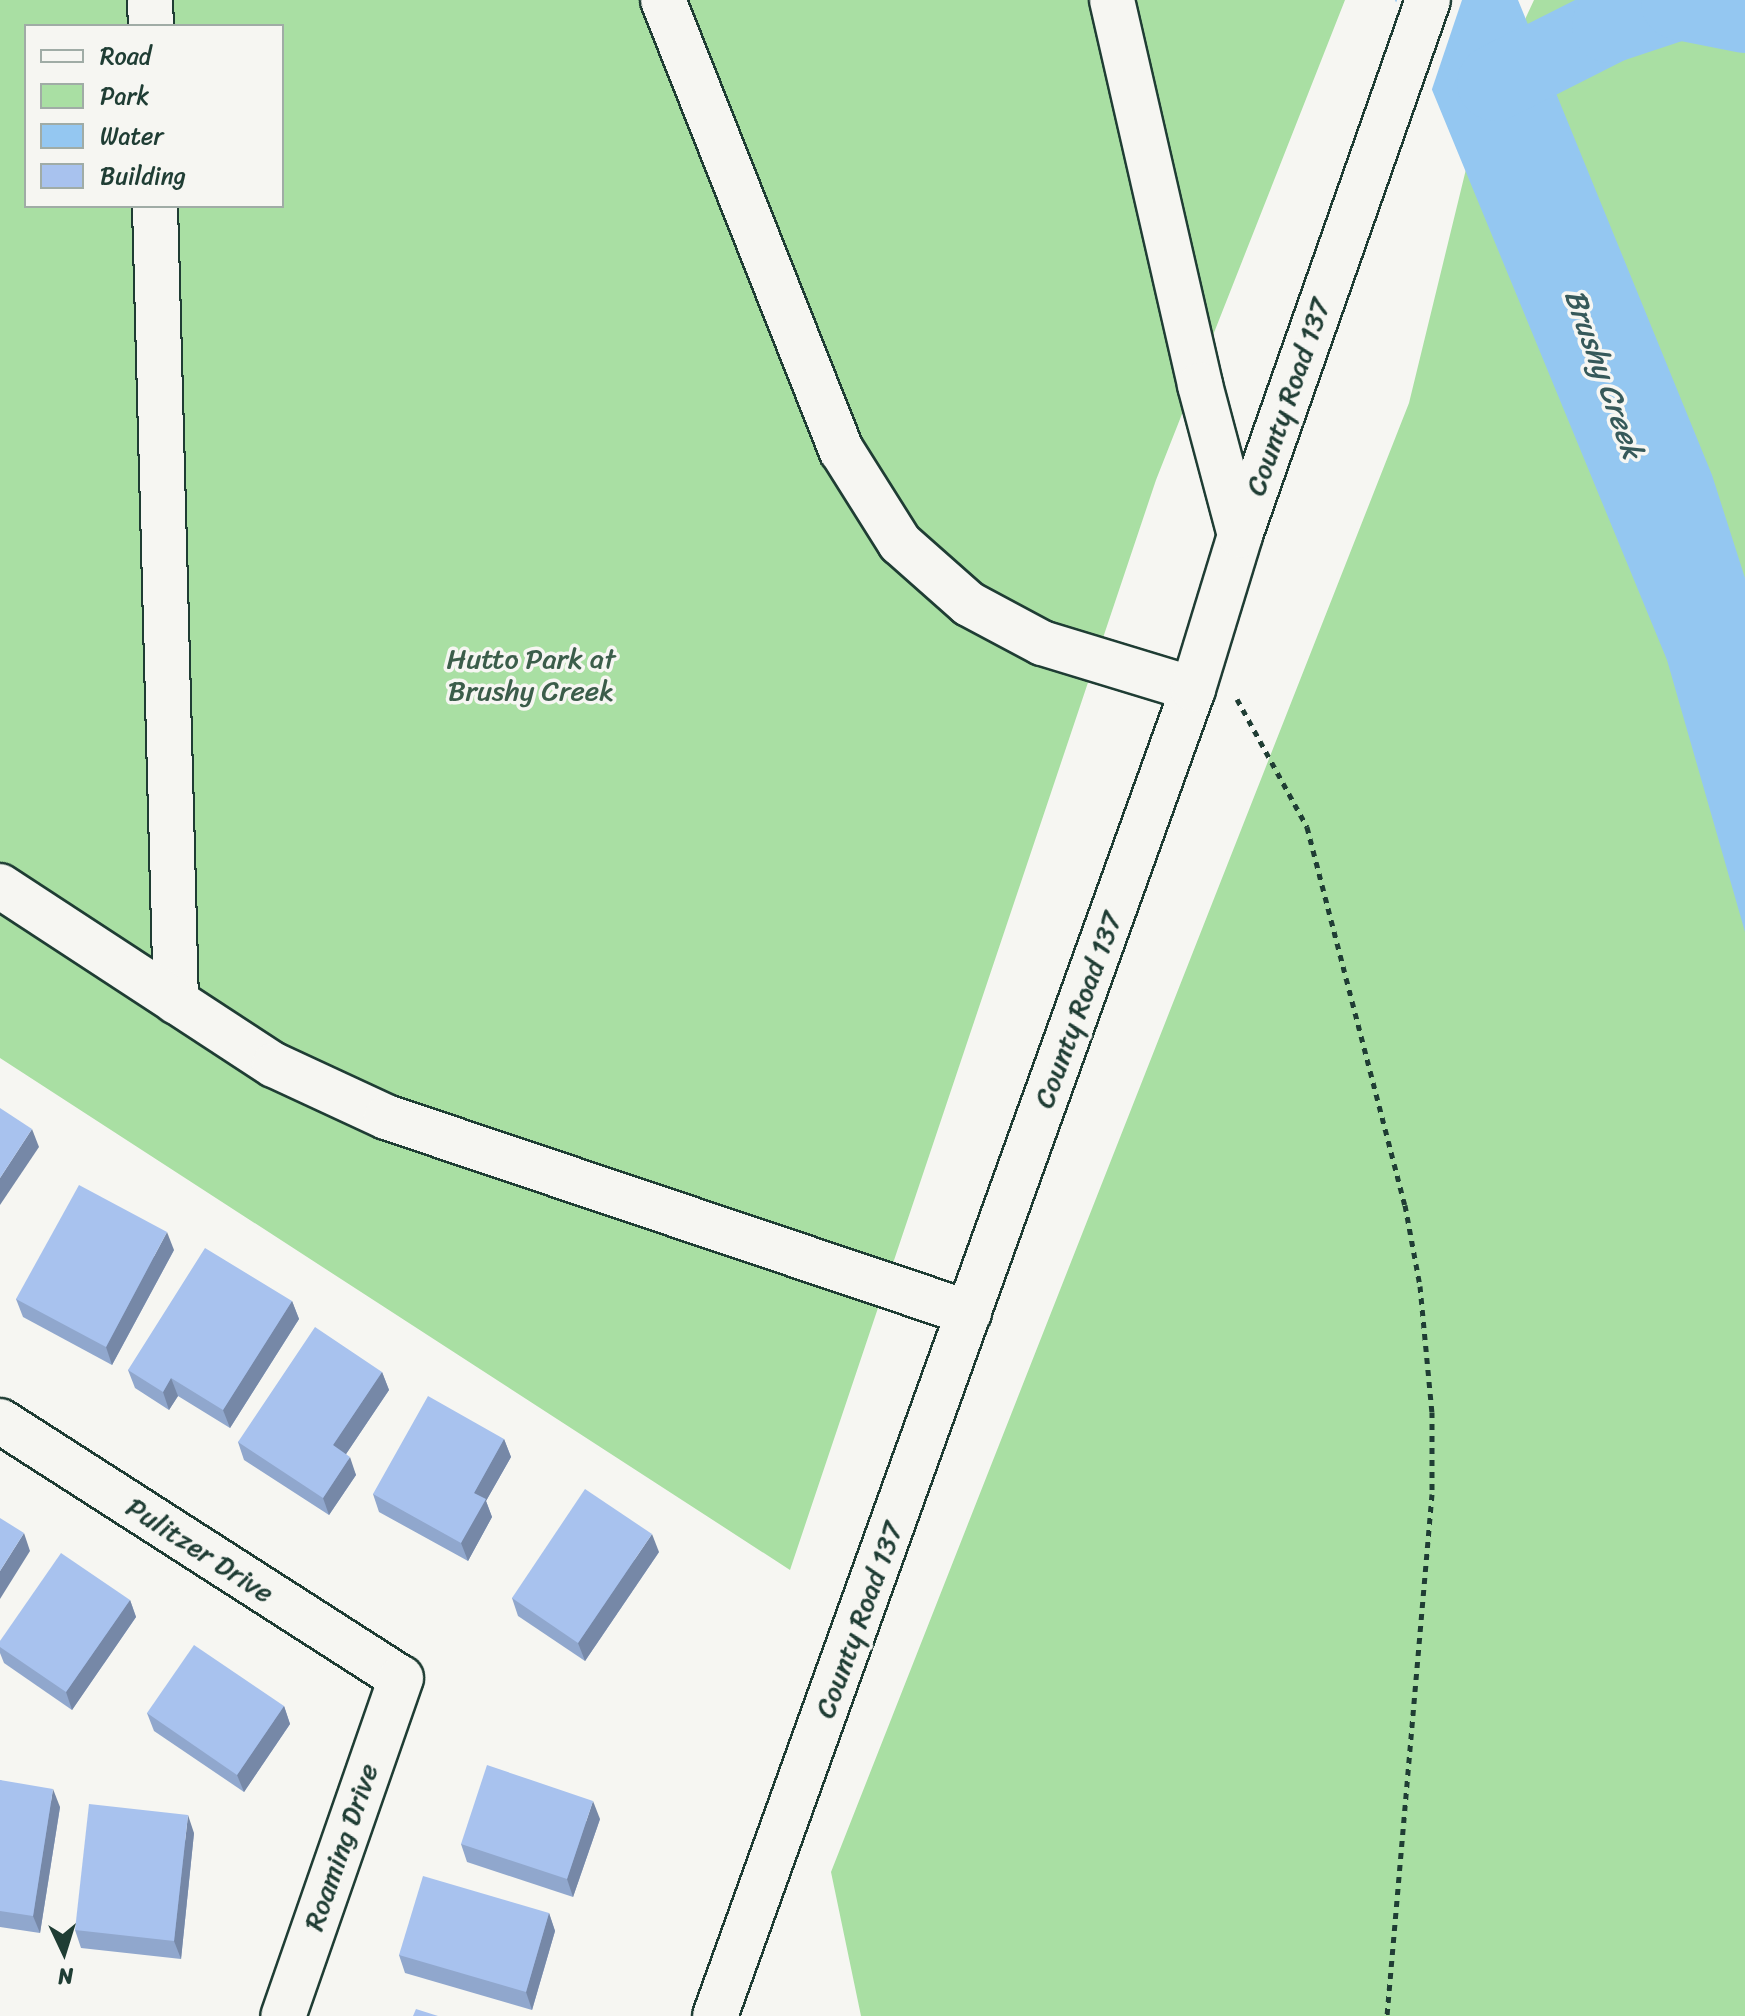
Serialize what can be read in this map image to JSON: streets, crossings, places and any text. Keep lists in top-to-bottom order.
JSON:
{
  "streets": {
    "street": ["County Road 137", "Pulitzer Drive", "Roaming Drive"]
  },
  "crossings": [
    ["Pulitzer Drive", "Roaming Drive"]
  ],
  "water": ["Brushy Creek"],
  "parks": ["Hutto Park at Brushy Creek"],
  "legend": [
    "Road",
    "Park",
    "Water",
    "Building"
  ],
  "north": "bottom"
}
